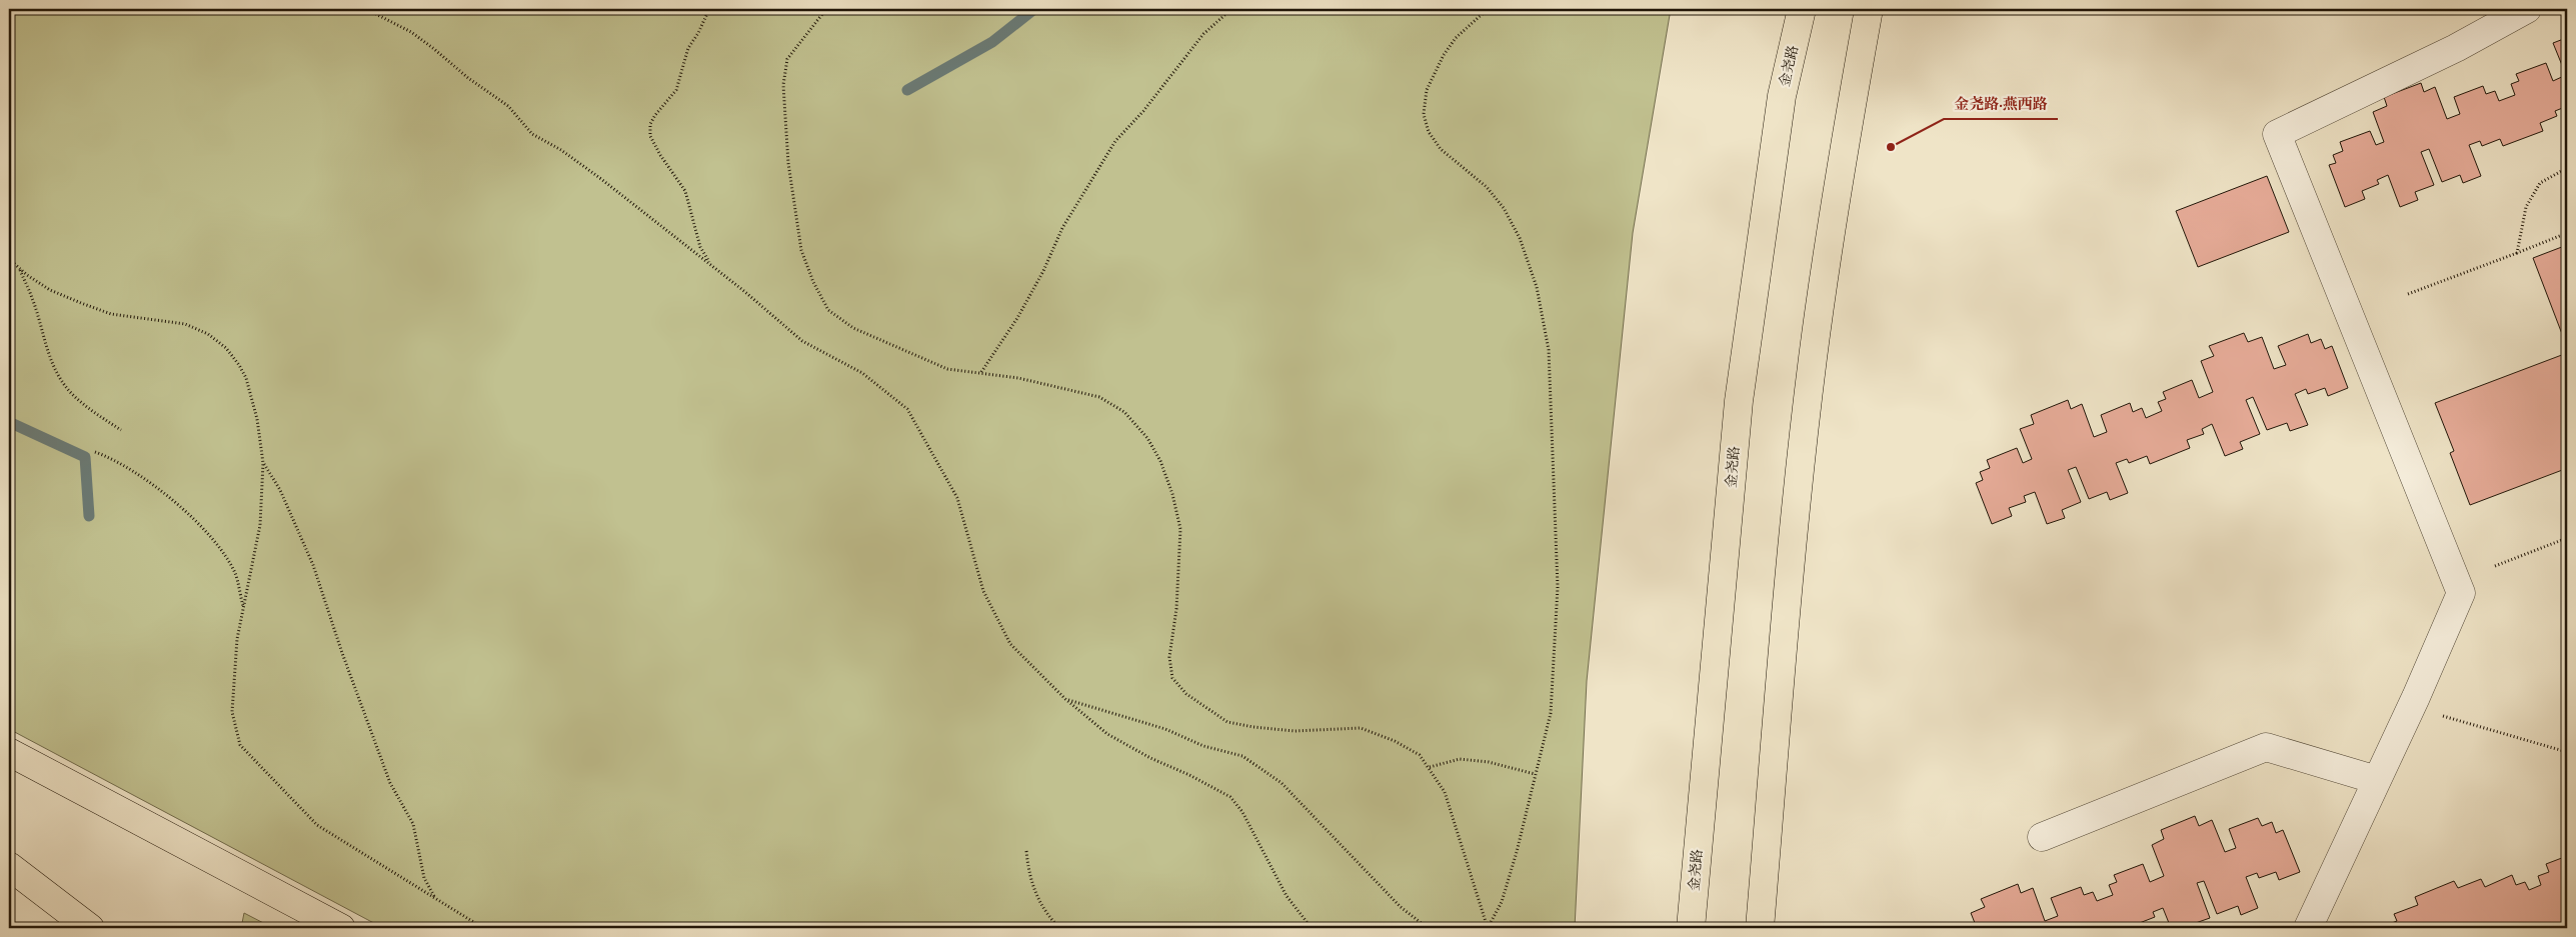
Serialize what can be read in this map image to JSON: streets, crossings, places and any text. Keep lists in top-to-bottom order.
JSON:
{
  "streets": {
    "main road": ["金尧路"]
  },
  "places": ["金尧路·燕西路"]
}
